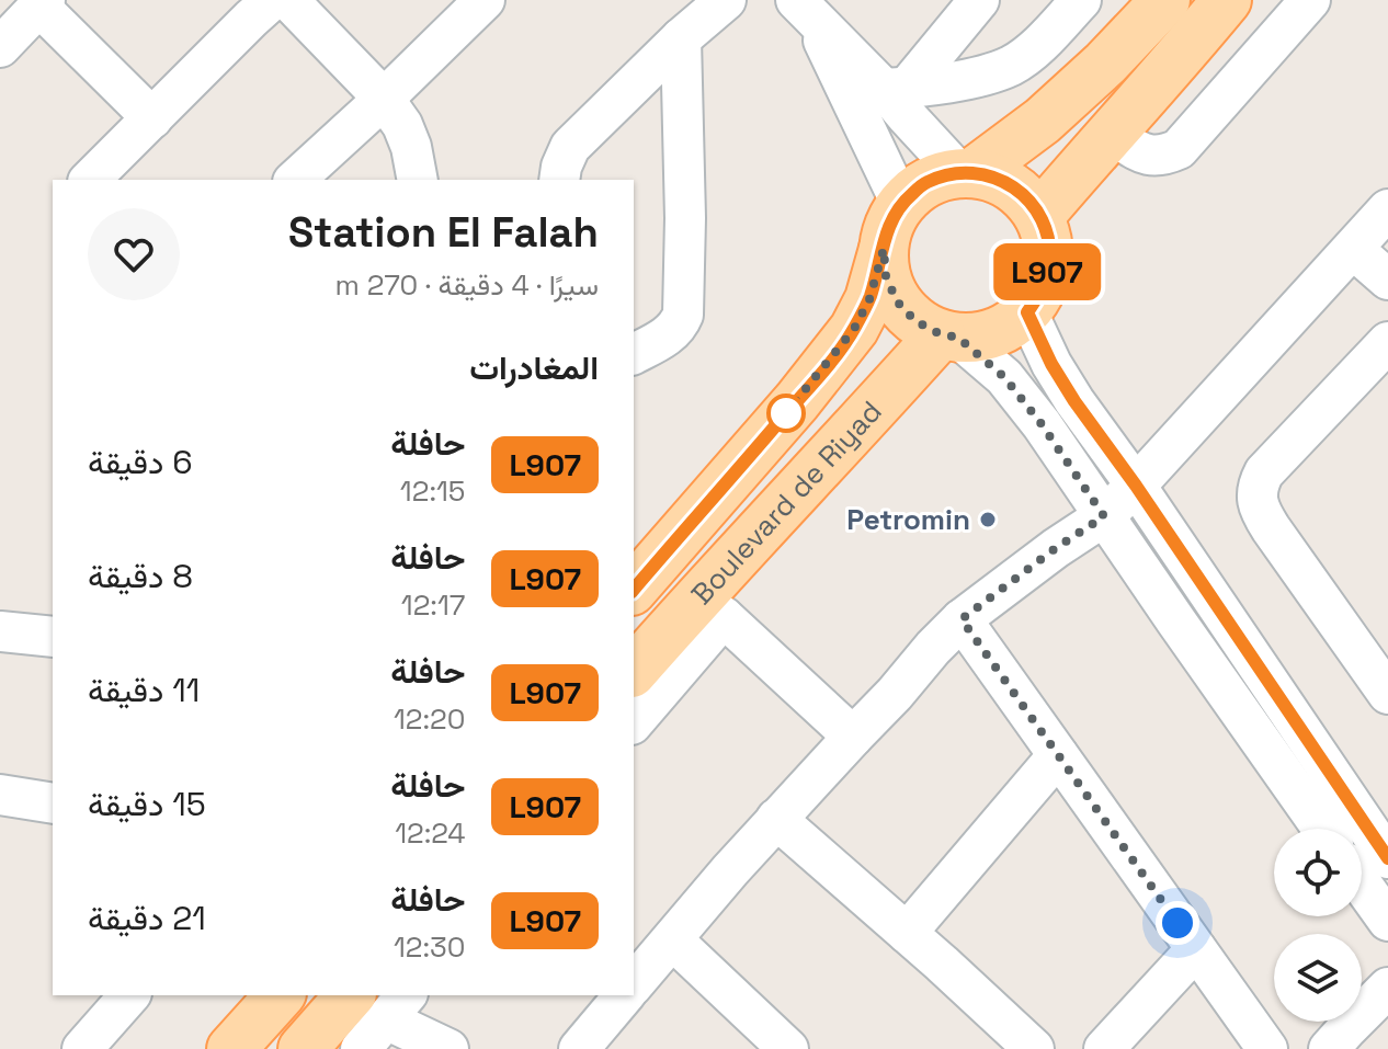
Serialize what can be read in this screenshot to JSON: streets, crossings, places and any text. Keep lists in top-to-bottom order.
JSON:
{
  "streets": {
    "main road": ["Boulevard de Riyad"]
  },
  "places": ["Petromin"],
  "lines": ["bus line L907"],
  "page": {
    "on_map": "L907",
    "heading": [
      ["Station El Falah", "سيرًا · 4 دقيقة · 270 m"],
      "المغادرات"
    ],
    "list": [
      {
        "mark": "L907",
        "name": "حافلة",
        "note": "12:15",
        "value": "6 دقيقة"
      },
      {
        "mark": "L907",
        "name": "حافلة",
        "note": "12:17",
        "value": "8 دقيقة"
      },
      {
        "mark": "L907",
        "name": "حافلة",
        "note": "12:20",
        "value": "11 دقيقة"
      },
      {
        "mark": "L907",
        "name": "حافلة",
        "note": "12:24",
        "value": "15 دقيقة"
      },
      {
        "mark": "L907",
        "name": "حافلة",
        "note": "12:30",
        "value": "21 دقيقة"
      }
    ]
  }
}
